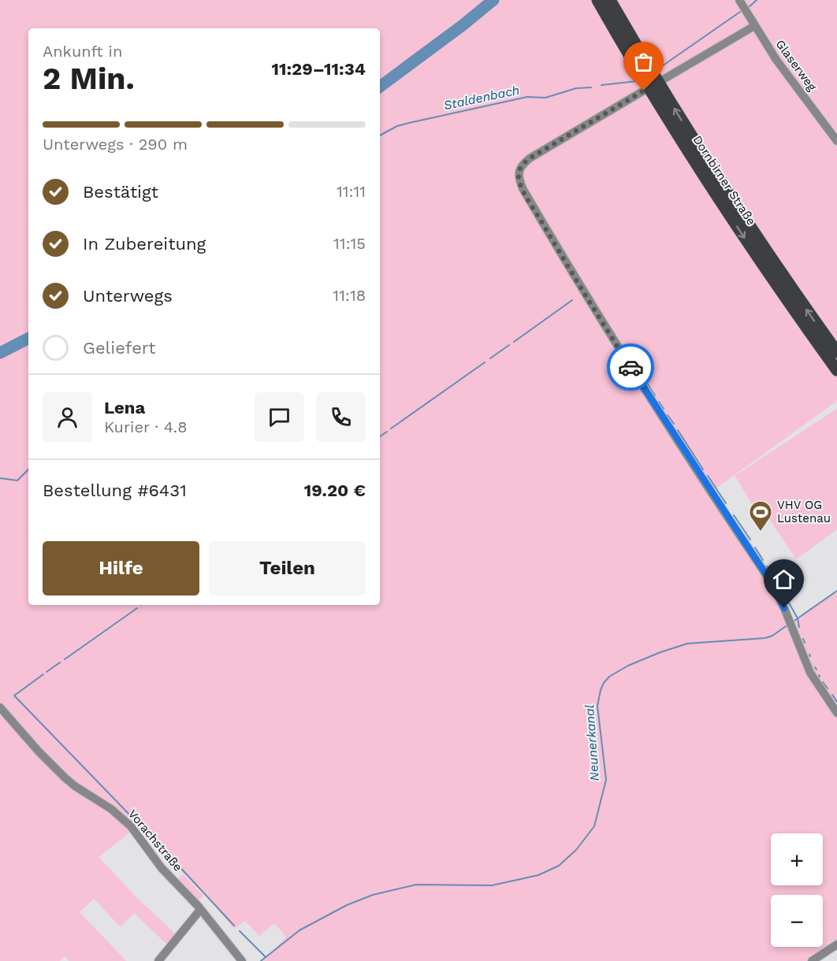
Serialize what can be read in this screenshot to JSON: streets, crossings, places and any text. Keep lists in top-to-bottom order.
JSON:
{
  "streets": {
    "main road": ["Dornbirner Straße"],
    "street": ["Glaserweg", "Vorachstraße"]
  },
  "water": ["Staldenbach", "Neunerkanal"],
  "places": {
    "sports": ["VHV OG Lustenau"]
  },
  "page": {
    "heading": ["2 Min.", "Ankunft in", "11:29–11:34"],
    "panel": [
      "Lena",
      "Kurier · 4.8",
      "Bestellung #6431",
      "19.20 €"
    ],
    "bar": "Unterwegs · 290 m",
    "list": [
      ["Bestätigt", "11:11"],
      ["In Zubereitung", "11:15"],
      ["Unterwegs", "11:18"],
      "Geliefert"
    ],
    "buttons": ["Hilfe", "Teilen"],
    "map_buttons": ["+", "−"]
  }
}
